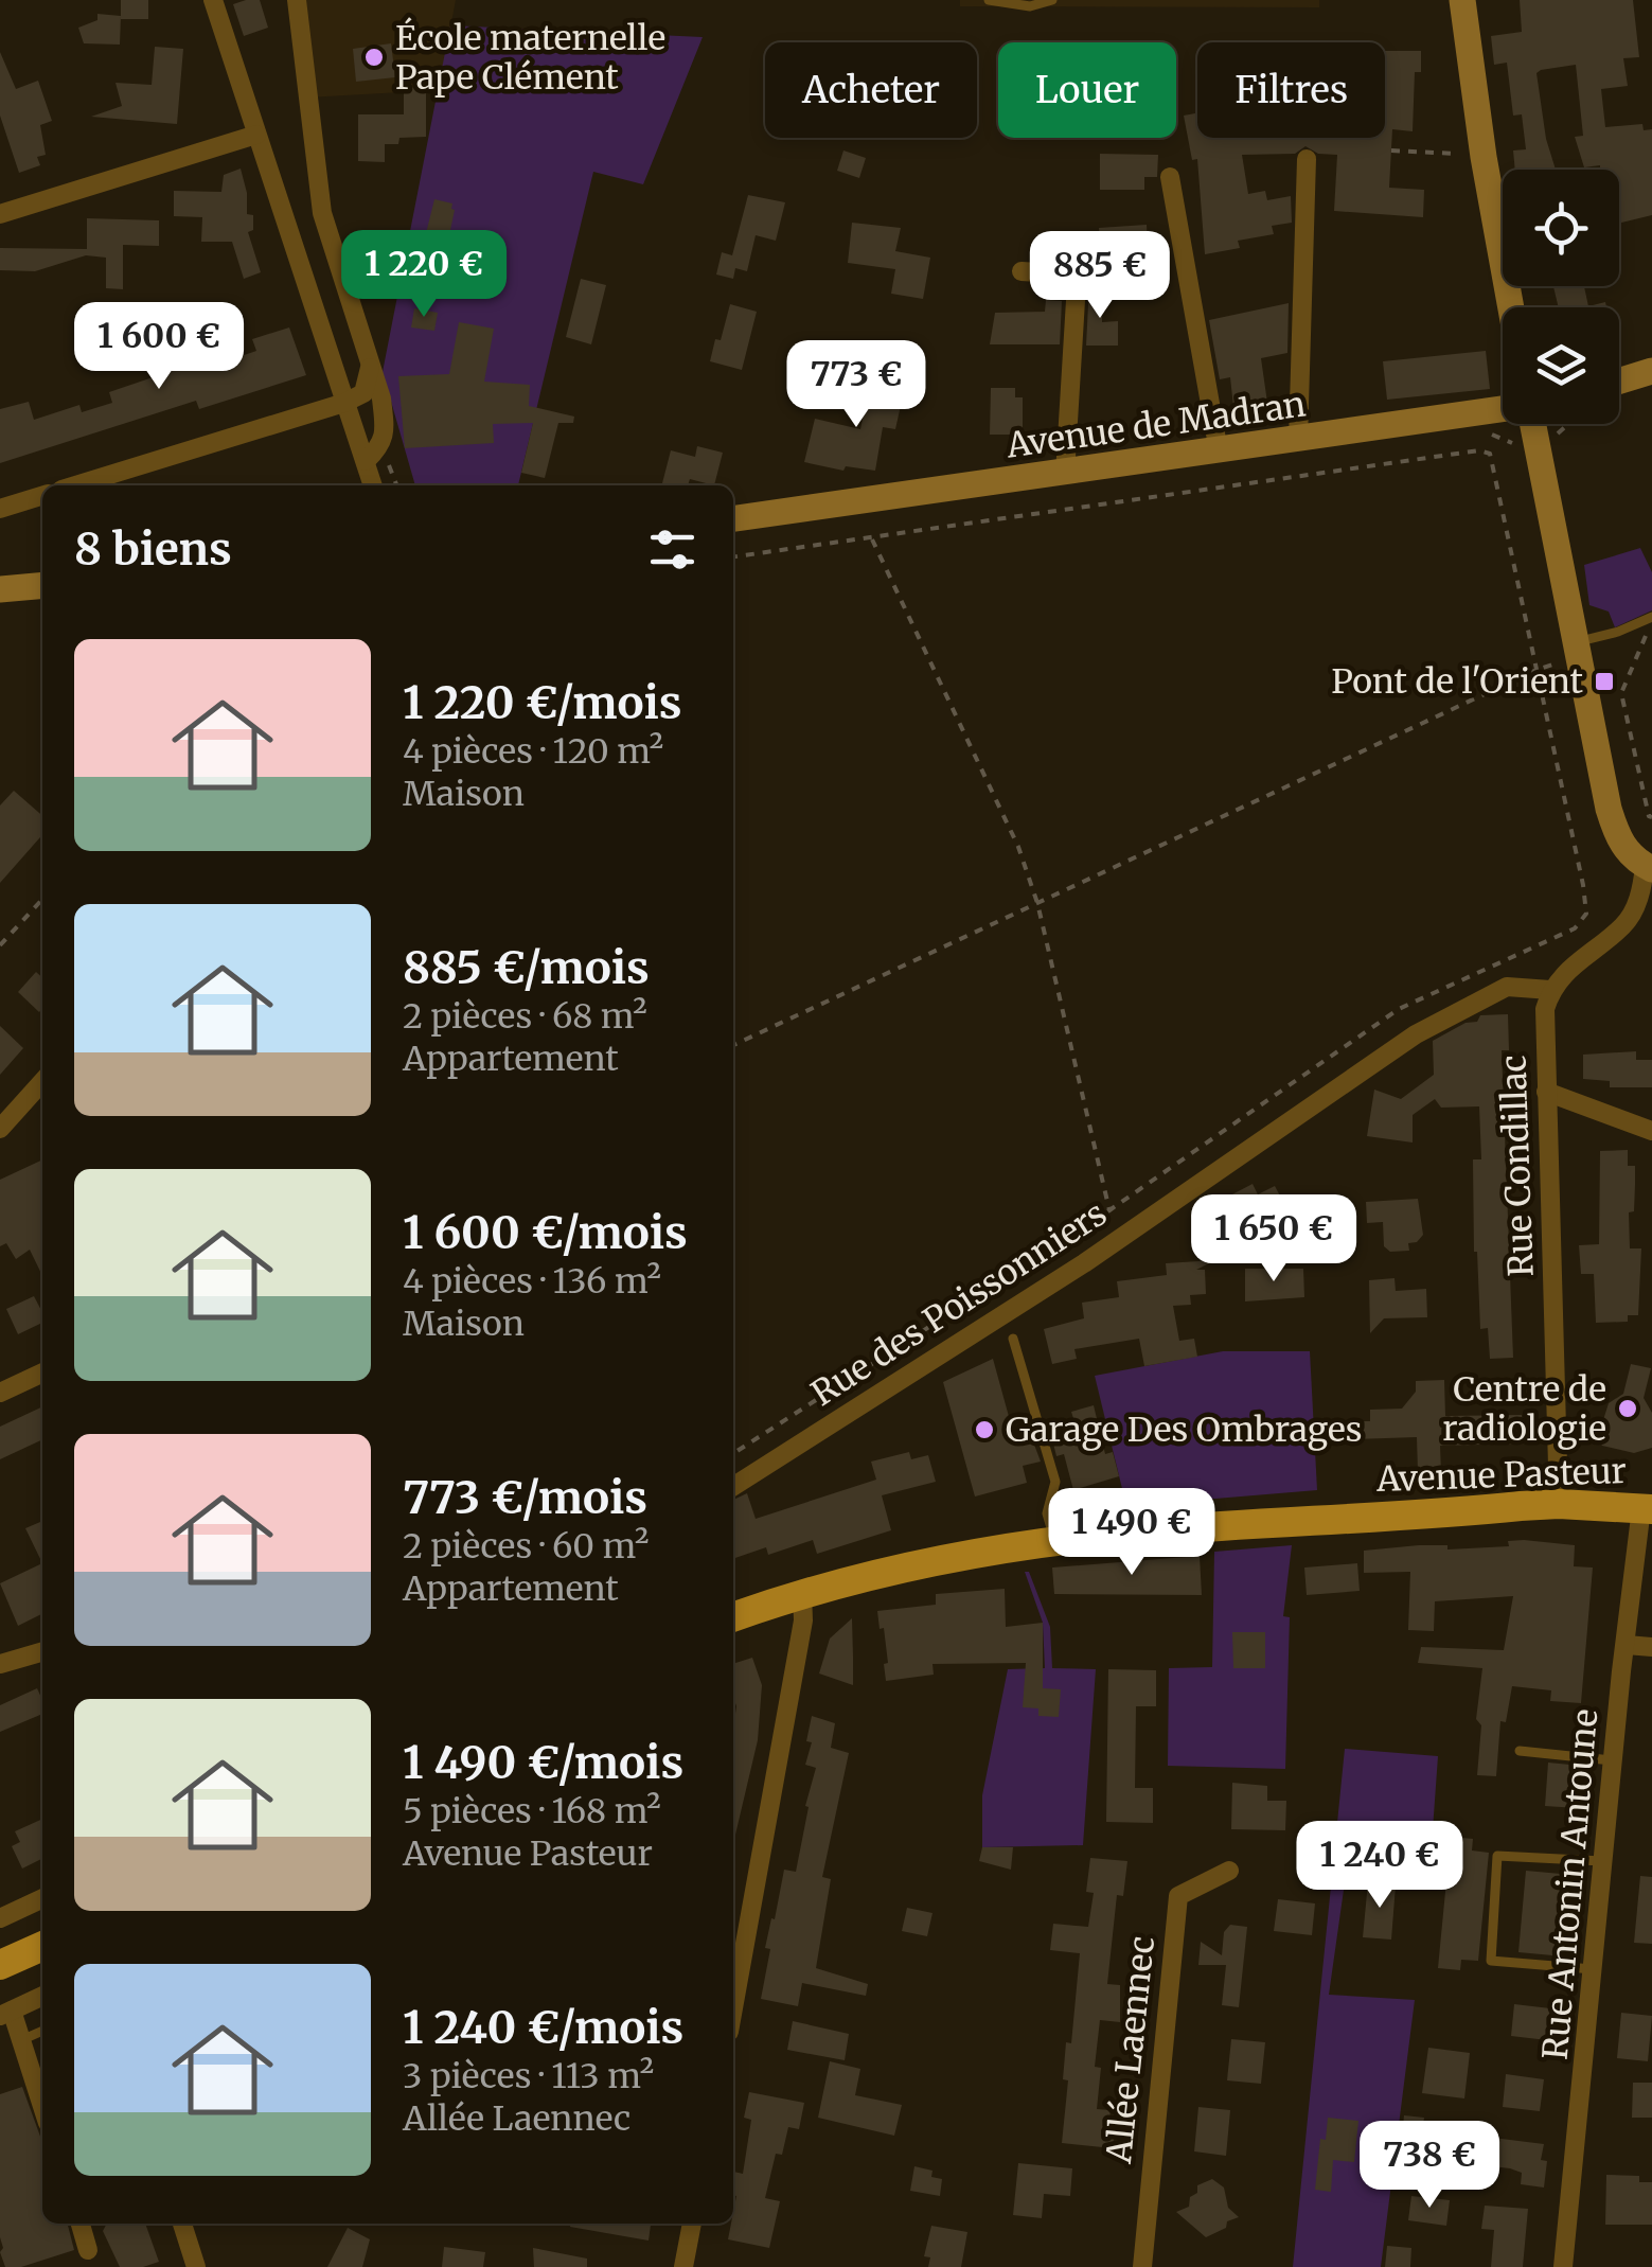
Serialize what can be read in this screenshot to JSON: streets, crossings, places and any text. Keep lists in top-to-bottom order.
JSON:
{
  "streets": {
    "main road": ["Avenue de Madran", "Avenue Pasteur"],
    "street": [
      "Rue Condillac",
      "Rue des Poissonniers",
      "Rue Antonin Antoune",
      "Allée Laennec"
    ]
  },
  "crossings": [
    ["Rue Condillac", "Rue des Poissonniers"],
    ["Rue Condillac", "Avenue Pasteur"],
    ["Avenue Pasteur", "Rue Antonin Antoune"]
  ],
  "places": {
    "other": ["École maternelle Pape Clément", "Centre de radiologie", "Garage Des Ombrages"],
    "transit": ["Pont de l'Orient"]
  },
  "page": {
    "chip": ["Acheter", "Louer", "Filtres"],
    "price": [
      "1 220 €",
      "885 €",
      "1 600 €",
      "773 €",
      "1 650 €",
      "1 490 €",
      "1 240 €",
      "738 €"
    ],
    "heading": "8 biens",
    "list": [
      {
        "name": "1 220 €/mois",
        "note": "4 pièces · 120 m² · Maison"
      },
      {
        "name": "885 €/mois",
        "note": "2 pièces · 68 m² · Appartement"
      },
      {
        "name": "1 600 €/mois",
        "note": "4 pièces · 136 m² · Maison"
      },
      {
        "name": "773 €/mois",
        "note": "2 pièces · 60 m² · Appartement"
      },
      {
        "name": "1 490 €/mois",
        "note": "5 pièces · 168 m² · Avenue Pasteur"
      },
      {
        "name": "1 240 €/mois",
        "note": "3 pièces · 113 m² · Allée Laennec"
      }
    ]
  }
}
